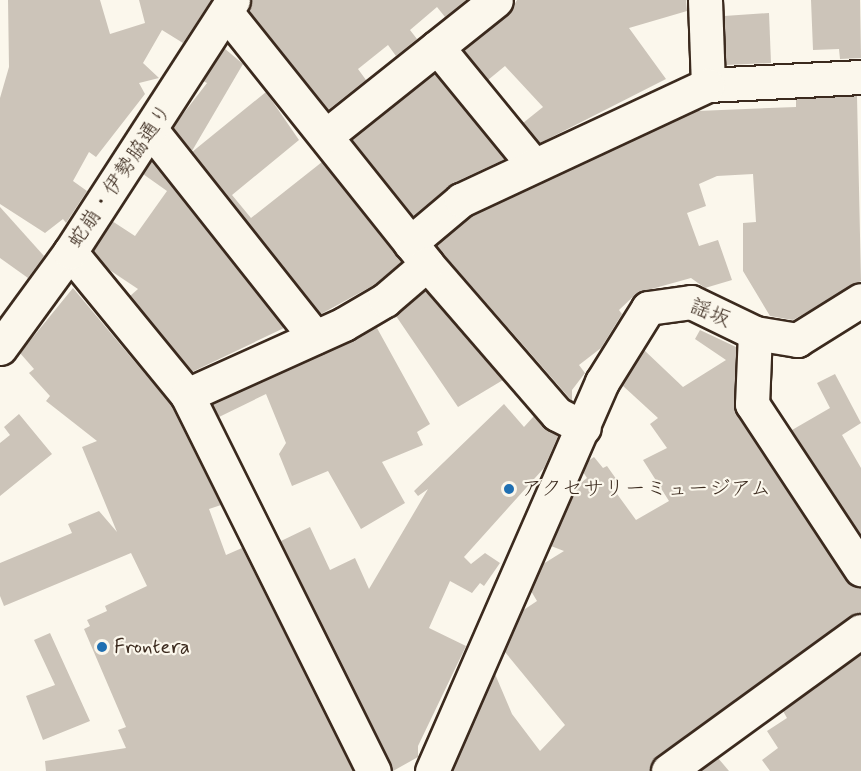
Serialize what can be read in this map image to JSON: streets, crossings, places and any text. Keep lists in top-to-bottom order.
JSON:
{
  "streets": {
    "street": ["蛇崩・伊勢脇通り", "謡坂"]
  },
  "places": ["アクセサリーミュージアム", "Frontera"]
}
